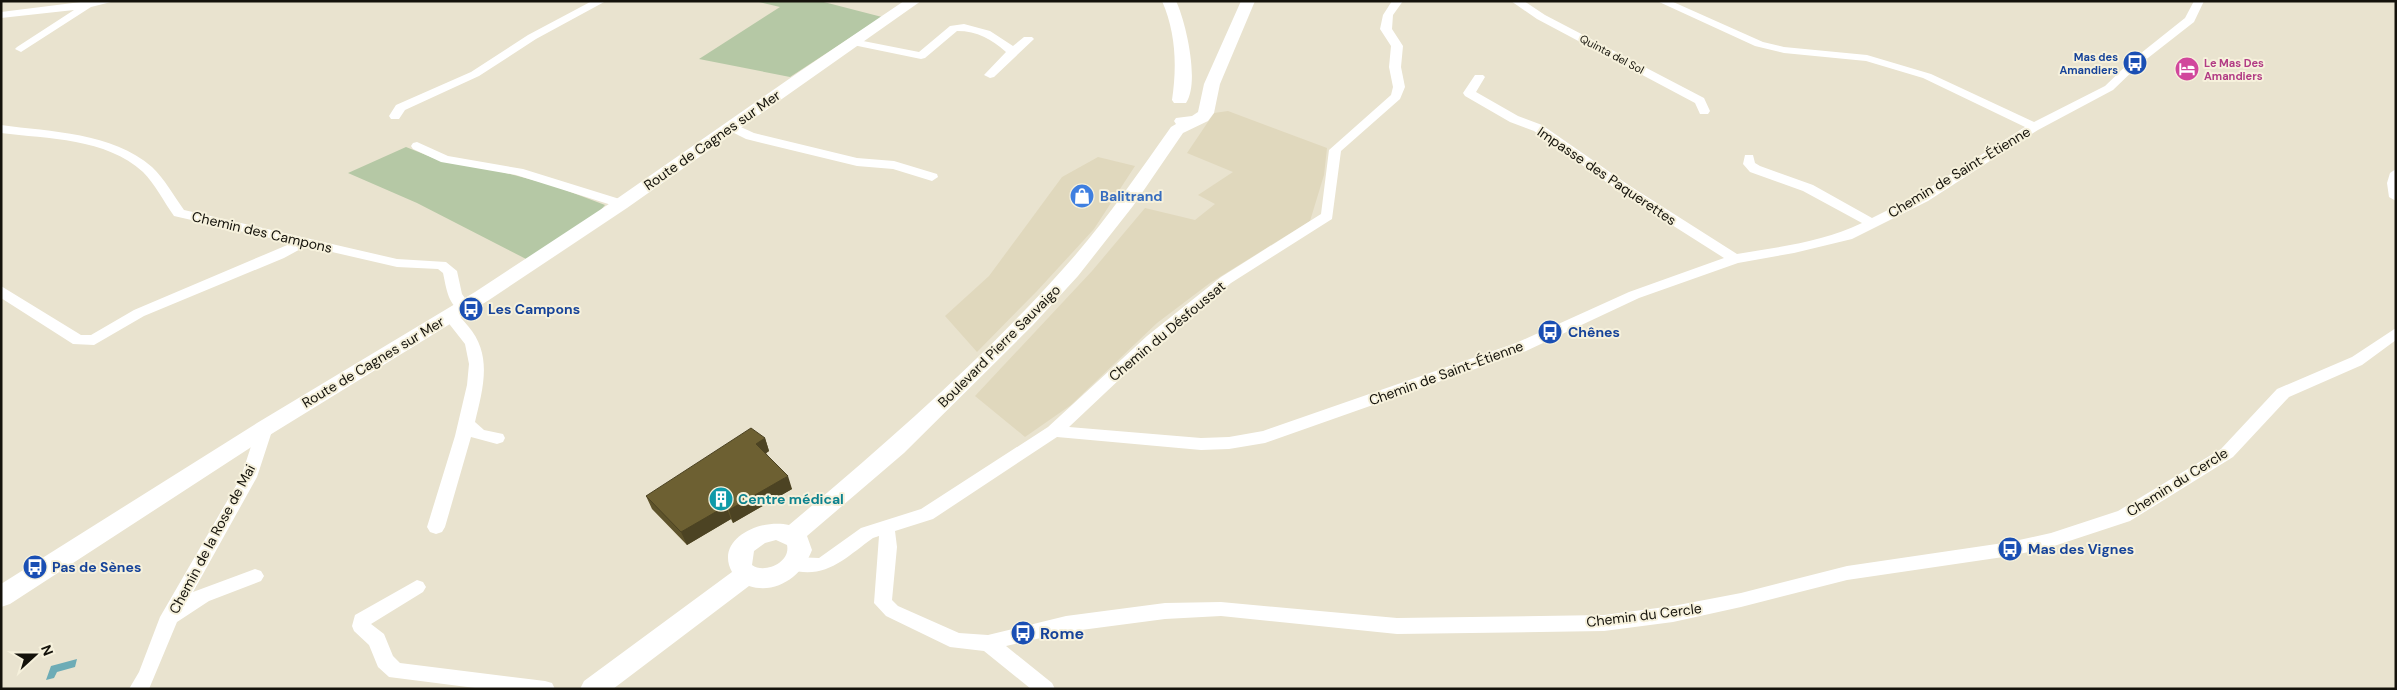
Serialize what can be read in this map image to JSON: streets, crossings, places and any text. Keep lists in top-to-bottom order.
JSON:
{
  "streets": {
    "main road": ["Route de Cagnes sur Mer", "Boulevard Pierre Sauvaigo"],
    "street": [
      "Quinta del Sol",
      "Chemin de Saint-Étienne",
      "Impasse des Paquerettes",
      "Chemin des Campons",
      "Chemin du Désfoussat",
      "Chemin du Cercle",
      "Chemin de la Rose de Mai"
    ]
  },
  "crossings": [
    ["Route de Cagnes sur Mer", "Chemin des Campons"],
    ["Route de Cagnes sur Mer", "Chemin de la Rose de Mai"],
    ["Chemin de Saint-Étienne", "Impasse des Paquerettes"],
    ["Chemin de Saint-Étienne", "Chemin du Désfoussat"],
    ["Chemin du Désfoussat", "Boulevard Pierre Sauvaigo"],
    ["Chemin du Désfoussat", "Chemin du Cercle"]
  ],
  "places": {
    "bus stop": [
      "Mas des Amandiers",
      "Les Campons",
      "Chênes",
      "Mas des Vignes",
      "Pas de Sènes",
      "Rome"
    ],
    "hotel": ["Le Mas Des Amandiers"],
    "shop": ["Balitrand"],
    "building": ["Centre médical"]
  },
  "north": "right"
}
